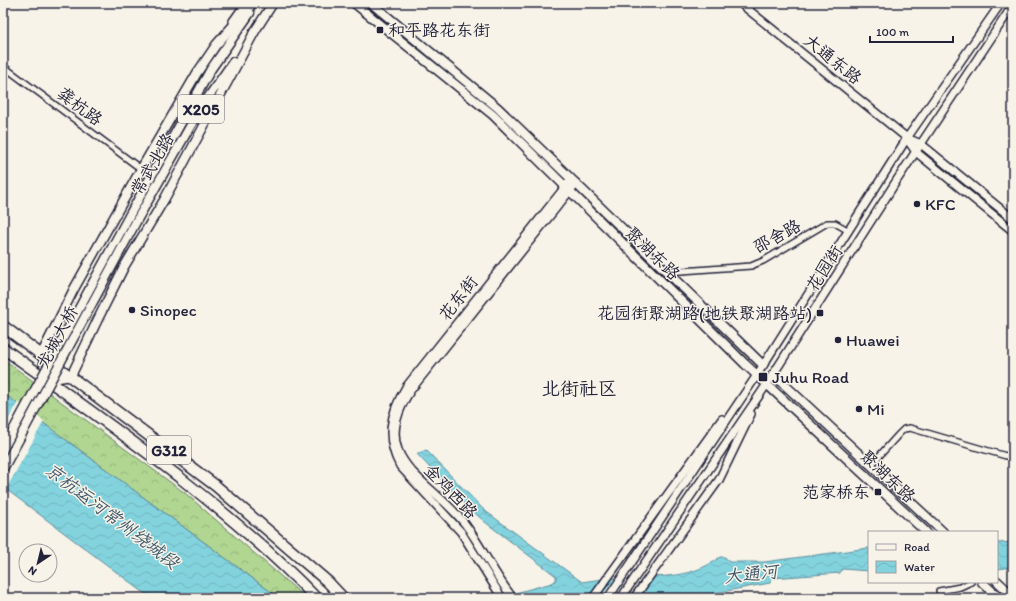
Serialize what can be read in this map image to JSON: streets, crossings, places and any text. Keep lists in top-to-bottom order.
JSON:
{
  "streets": {
    "highway": ["G312"],
    "main road": [
      "大通东路",
      "X205",
      "常武北路",
      "聚湖东路",
      "花园街",
      "花东街",
      "龙城大桥",
      "金鸡西路"
    ],
    "street": ["龚杭路", "邵舍路"]
  },
  "crossings": [
    ["大通东路", "花园街"],
    ["常武北路", "龙城大桥"],
    ["邵舍路", "聚湖东路"],
    ["邵舍路", "花园街"],
    ["聚湖东路", "花园街"],
    ["聚湖东路", "花东街"],
    ["花东街", "金鸡西路"]
  ],
  "districts": ["北街社区"],
  "water": ["京杭运河常州绕城段", "大通河"],
  "places": {
    "transit": [
      "和平路花东街",
      "花园街聚湖路(地铁聚湖路站)",
      "Juhu Road",
      "范家桥东"
    ],
    "other": [
      "KFC",
      "Sinopec",
      "Huawei",
      "Mi"
    ]
  },
  "legend": ["Road", "Water"],
  "scale_bar": "100 m",
  "north": "bottom left"
}
